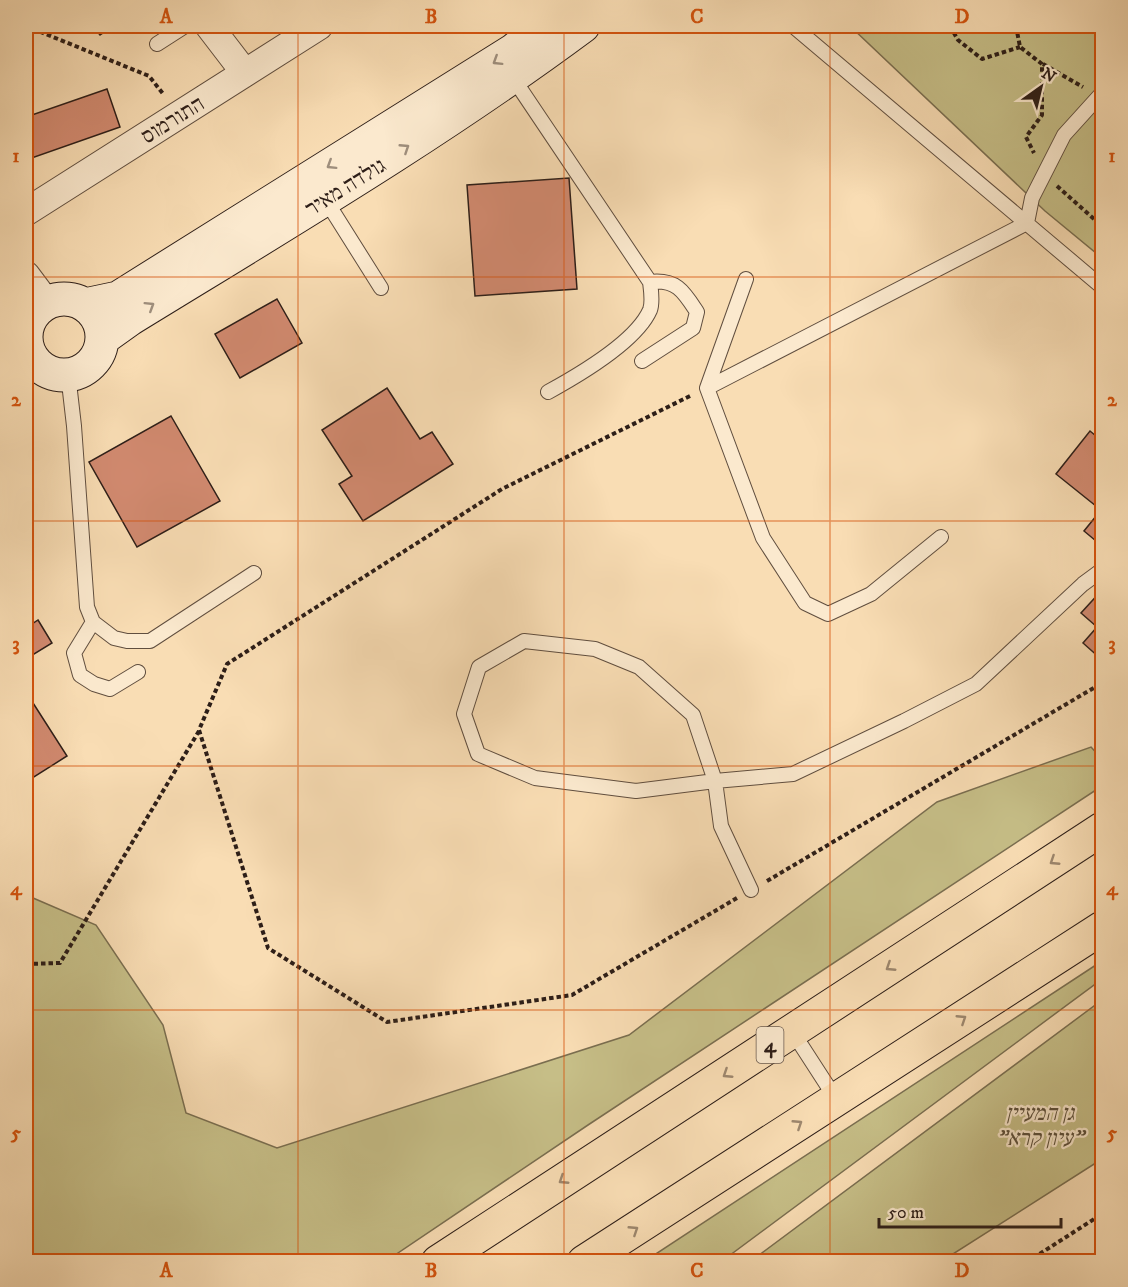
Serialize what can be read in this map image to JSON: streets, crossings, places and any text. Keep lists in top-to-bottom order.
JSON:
{
  "streets": {
    "highway": ["4"],
    "street": ["התורמוס", "גולדה מאיר"]
  },
  "parks": ["גן המעיין \"עיון קרא\""],
  "scale_bar": "50 m",
  "north": "top right",
  "grid": {
    "columns": [
      "A",
      "B",
      "C",
      "D"
    ],
    "rows": [
      "1",
      "2",
      "3",
      "4",
      "5"
    ]
  }
}
